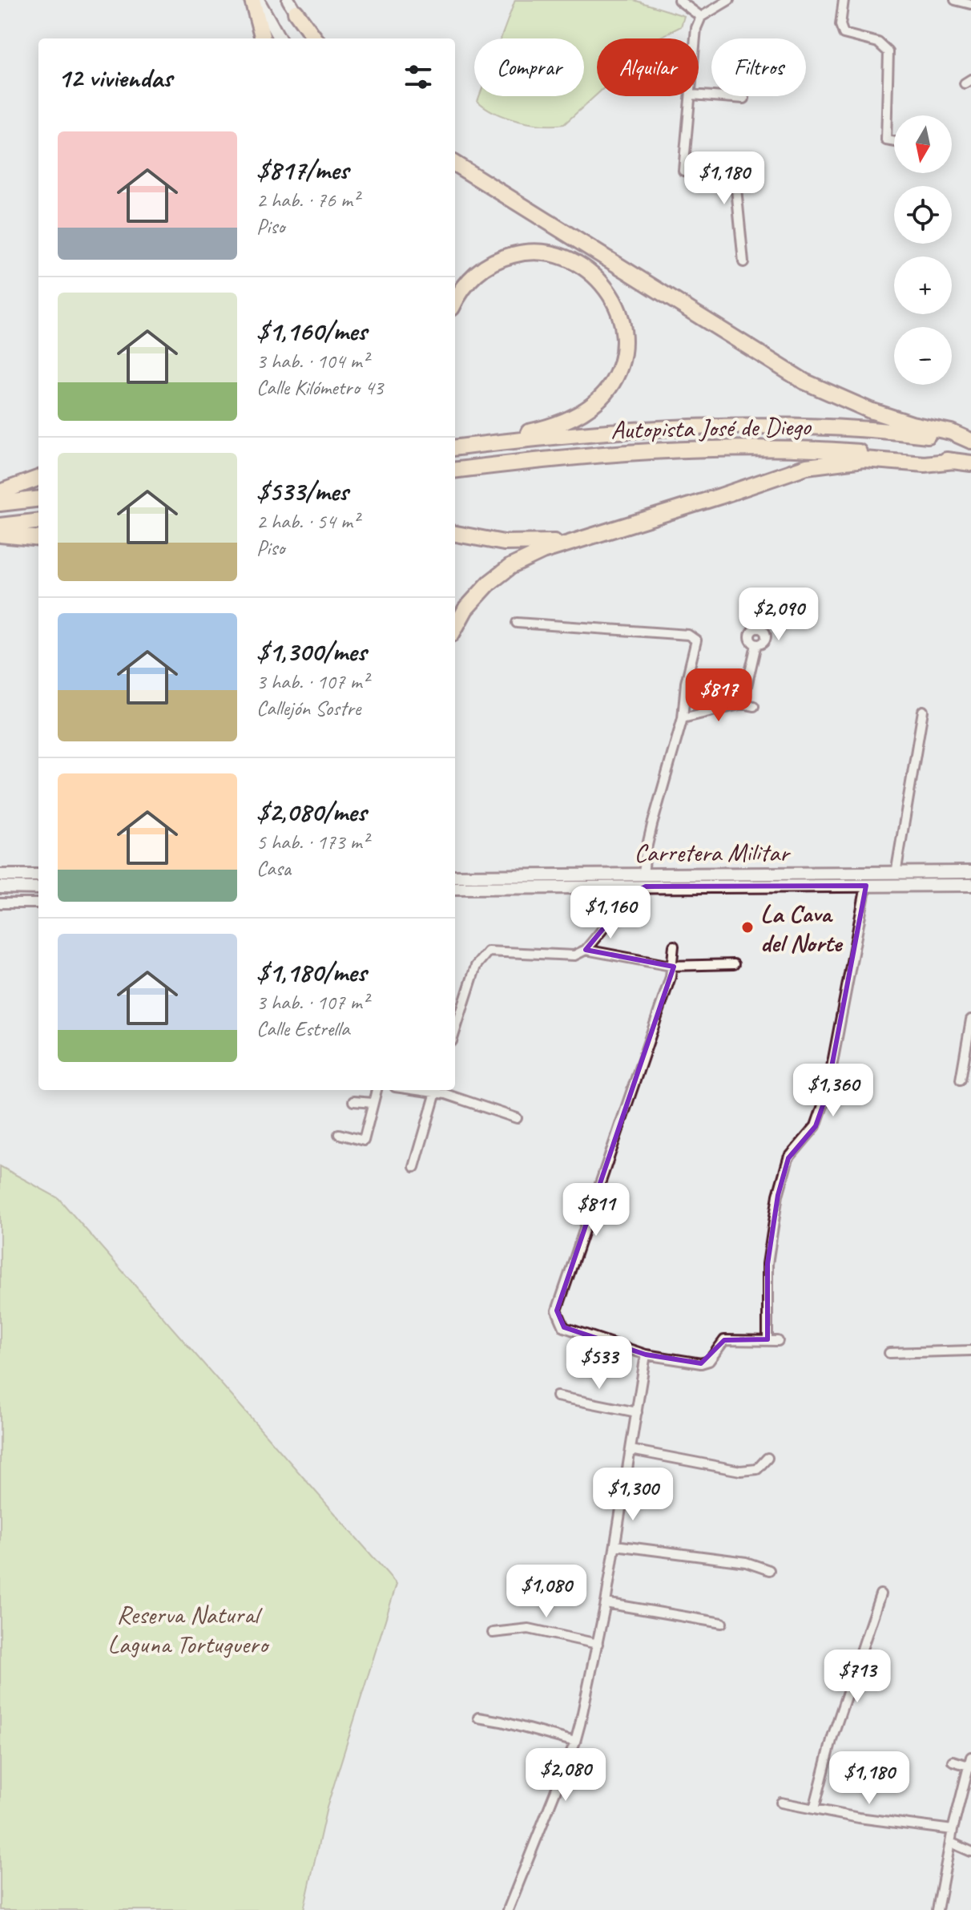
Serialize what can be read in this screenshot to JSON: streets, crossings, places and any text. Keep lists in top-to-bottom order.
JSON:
{
  "streets": {
    "highway": ["Autopista José de Diego"],
    "main road": ["Carretera Militar"]
  },
  "parks": ["Reserva Natural Laguna Tortuguero"],
  "places": ["La Cava del Norte"],
  "north": "bottom",
  "page": {
    "chip": ["Comprar", "Alquilar", "Filtros"],
    "heading": "12 viviendas",
    "map_buttons": ["+", "−"],
    "list": [
      {
        "name": "$817/mes",
        "note": "2 hab. · 76 m² · Piso"
      },
      {
        "name": "$1,160/mes",
        "note": "3 hab. · 104 m² · Calle Kilómetro 43"
      },
      {
        "name": "$533/mes",
        "note": "2 hab. · 54 m² · Piso"
      },
      {
        "name": "$1,300/mes",
        "note": "3 hab. · 107 m² · Callejón Sostre"
      },
      {
        "name": "$2,080/mes",
        "note": "5 hab. · 173 m² · Casa"
      },
      {
        "name": "$1,180/mes",
        "note": "3 hab. · 107 m² · Calle Estrella"
      }
    ],
    "price": [
      "$1,180",
      "$2,090",
      "$817",
      "$1,160",
      "$1,360",
      "$811",
      "$533",
      "$1,300",
      "$1,080",
      "$713",
      "$2,080",
      "$1,180"
    ]
  }
}
